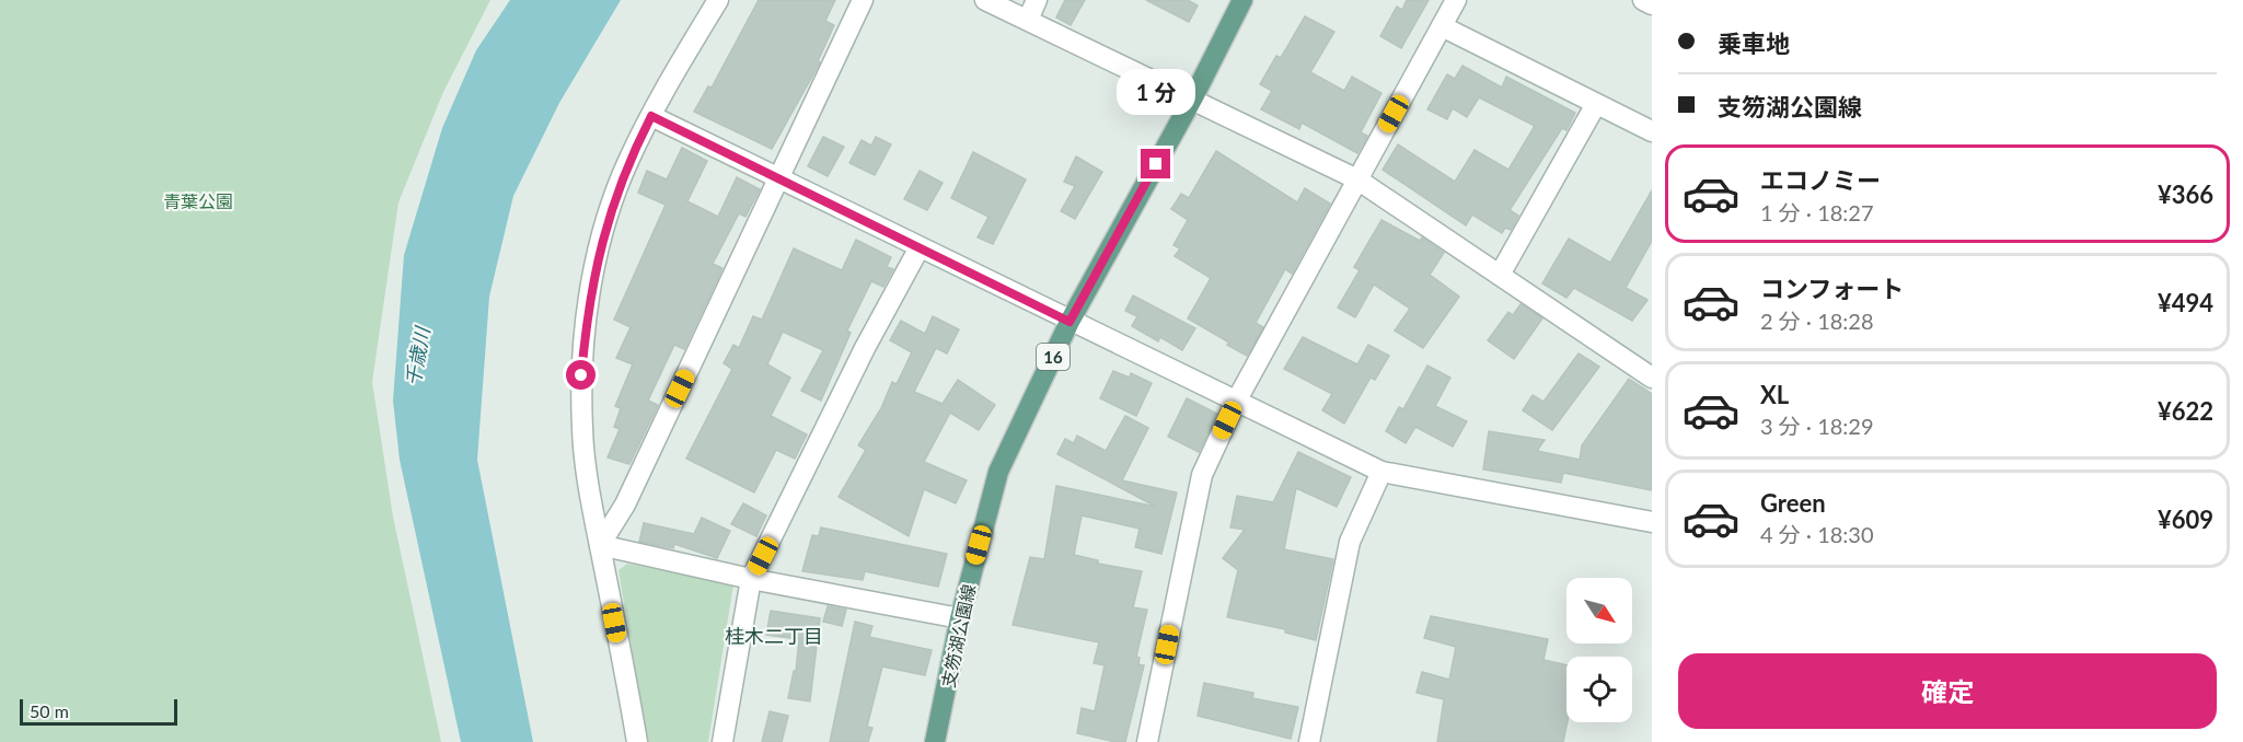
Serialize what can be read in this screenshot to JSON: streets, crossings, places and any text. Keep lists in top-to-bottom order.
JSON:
{
  "streets": {
    "main road": ["16", "支笏湖公園線"]
  },
  "districts": ["桂木二丁目"],
  "water": ["千歳川"],
  "parks": ["青葉公園"],
  "scale_bar": "50 m",
  "north": "bottom right",
  "page": {
    "banner": ["乗車地", "支笏湖公園線"],
    "bubble": "1 分",
    "list": [
      {
        "name": "エコノミー",
        "note": "1 分 · 18:27",
        "value": "¥366"
      },
      {
        "name": "コンフォート",
        "note": "2 分 · 18:28",
        "value": "¥494"
      },
      {
        "name": "XL",
        "note": "3 分 · 18:29",
        "value": "¥622"
      },
      {
        "name": "Green",
        "note": "4 分 · 18:30",
        "value": "¥609"
      }
    ],
    "buttons": "確定",
    "scale": "50 m"
  }
}
